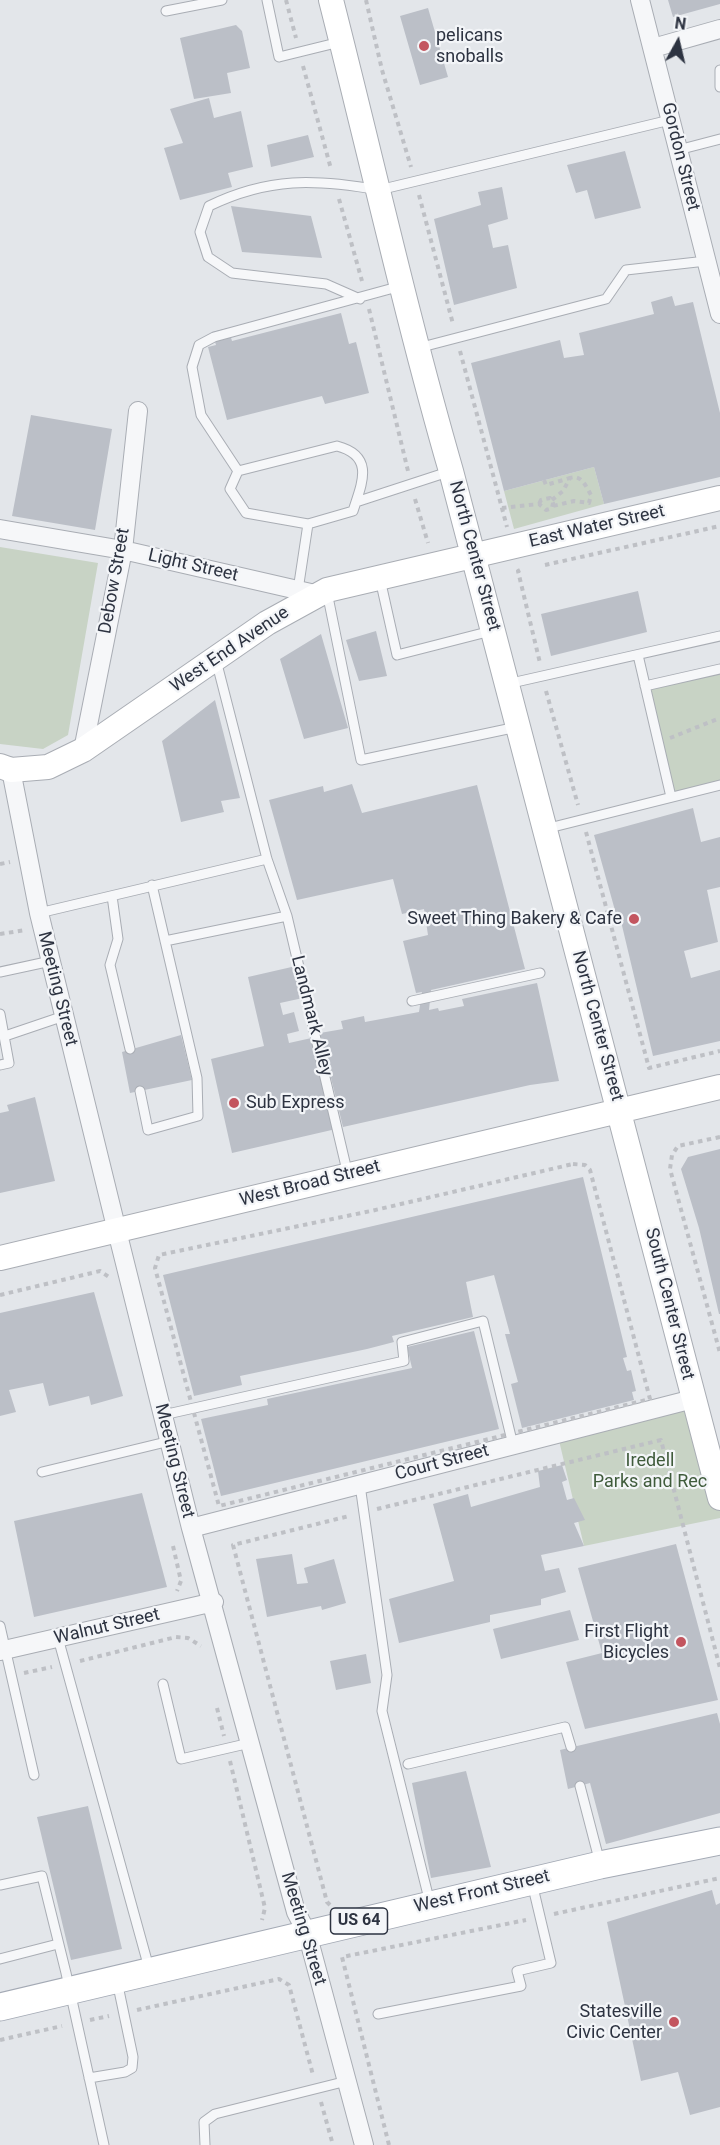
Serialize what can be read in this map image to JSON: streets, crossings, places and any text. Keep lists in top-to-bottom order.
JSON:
{
  "streets": {
    "main road": [
      "East Water Street",
      "North Center Street",
      "West End Avenue",
      "West Broad Street",
      "South Center Street",
      "West Front Street",
      "US 64"
    ],
    "street": [
      "Gordon Street",
      "Light Street",
      "Debow Street",
      "Meeting Street",
      "Court Street",
      "Walnut Street"
    ],
    "lane": ["Landmark Alley"]
  },
  "crossings": [
    ["East Water Street", "North Center Street"],
    ["East Water Street", "West End Avenue"],
    ["North Center Street", "West End Avenue"],
    ["North Center Street", "West Broad Street"],
    ["North Center Street", "South Center Street"],
    ["Light Street", "Debow Street"],
    ["Light Street", "West End Avenue"],
    ["Debow Street", "West End Avenue"],
    ["West End Avenue", "Meeting Street"],
    ["West End Avenue", "Landmark Alley"],
    ["Meeting Street", "West Broad Street"],
    ["Meeting Street", "Court Street"],
    ["Meeting Street", "Walnut Street"],
    ["Meeting Street", "West Front Street"],
    ["Landmark Alley", "West Broad Street"],
    ["West Broad Street", "South Center Street"],
    ["South Center Street", "Court Street"]
  ],
  "parks": ["Iredell Parks and Rec"],
  "places": [
    "pelicans snoballs",
    "Sweet Thing Bakery & Cafe",
    "Sub Express",
    "First Flight Bicycles",
    "Statesville Civic Center"
  ],
  "north": "top"
}
